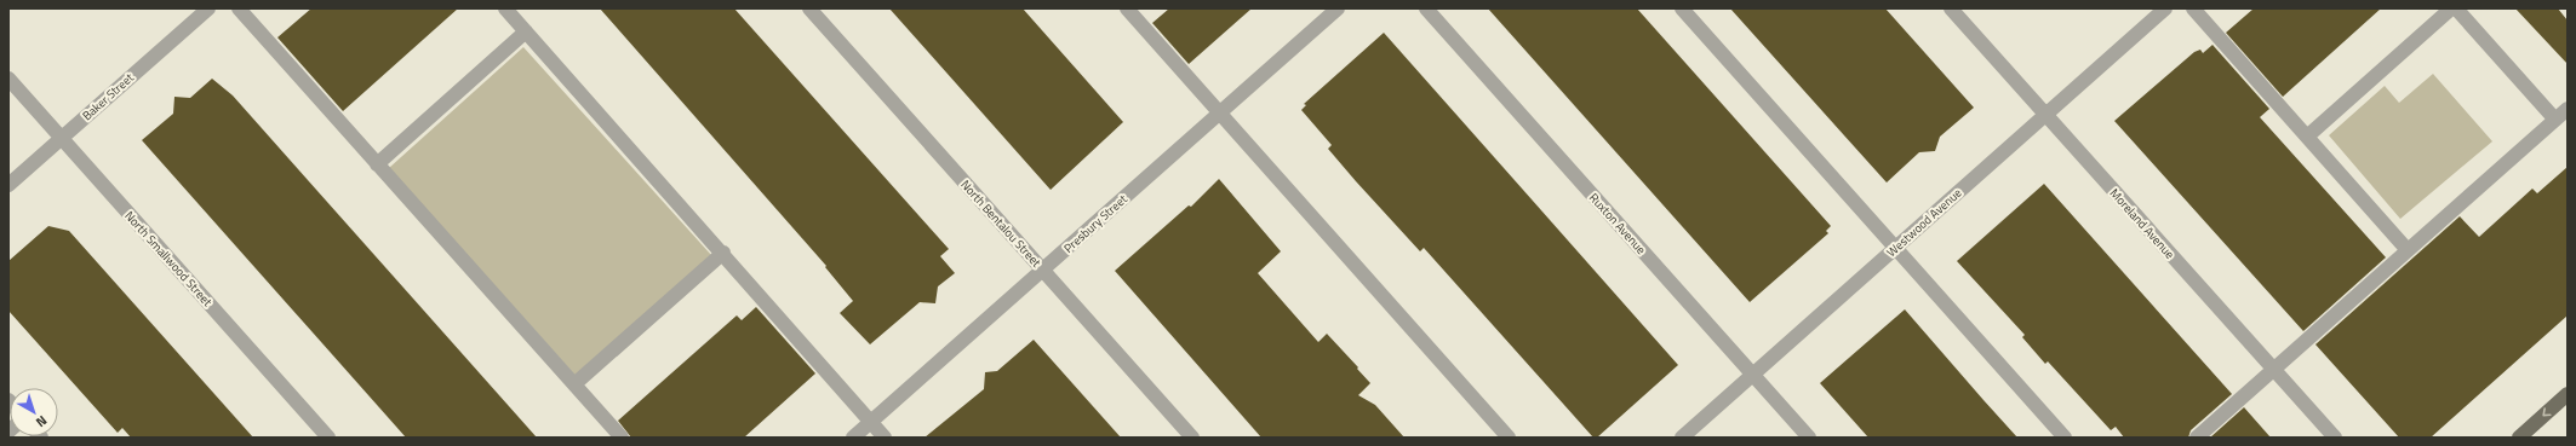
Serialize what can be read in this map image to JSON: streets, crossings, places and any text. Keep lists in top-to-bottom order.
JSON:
{
  "streets": {
    "street": [
      "Baker Street",
      "Westwood Avenue",
      "North Bentalou Street",
      "Presbury Street",
      "Ruxton Avenue",
      "Moreland Avenue",
      "North Smallwood Street"
    ]
  },
  "crossings": [
    ["Baker Street", "North Smallwood Street"],
    ["Westwood Avenue", "Ruxton Avenue"],
    ["Westwood Avenue", "Moreland Avenue"],
    ["North Bentalou Street", "Presbury Street"]
  ],
  "north": "bottom right"
}
